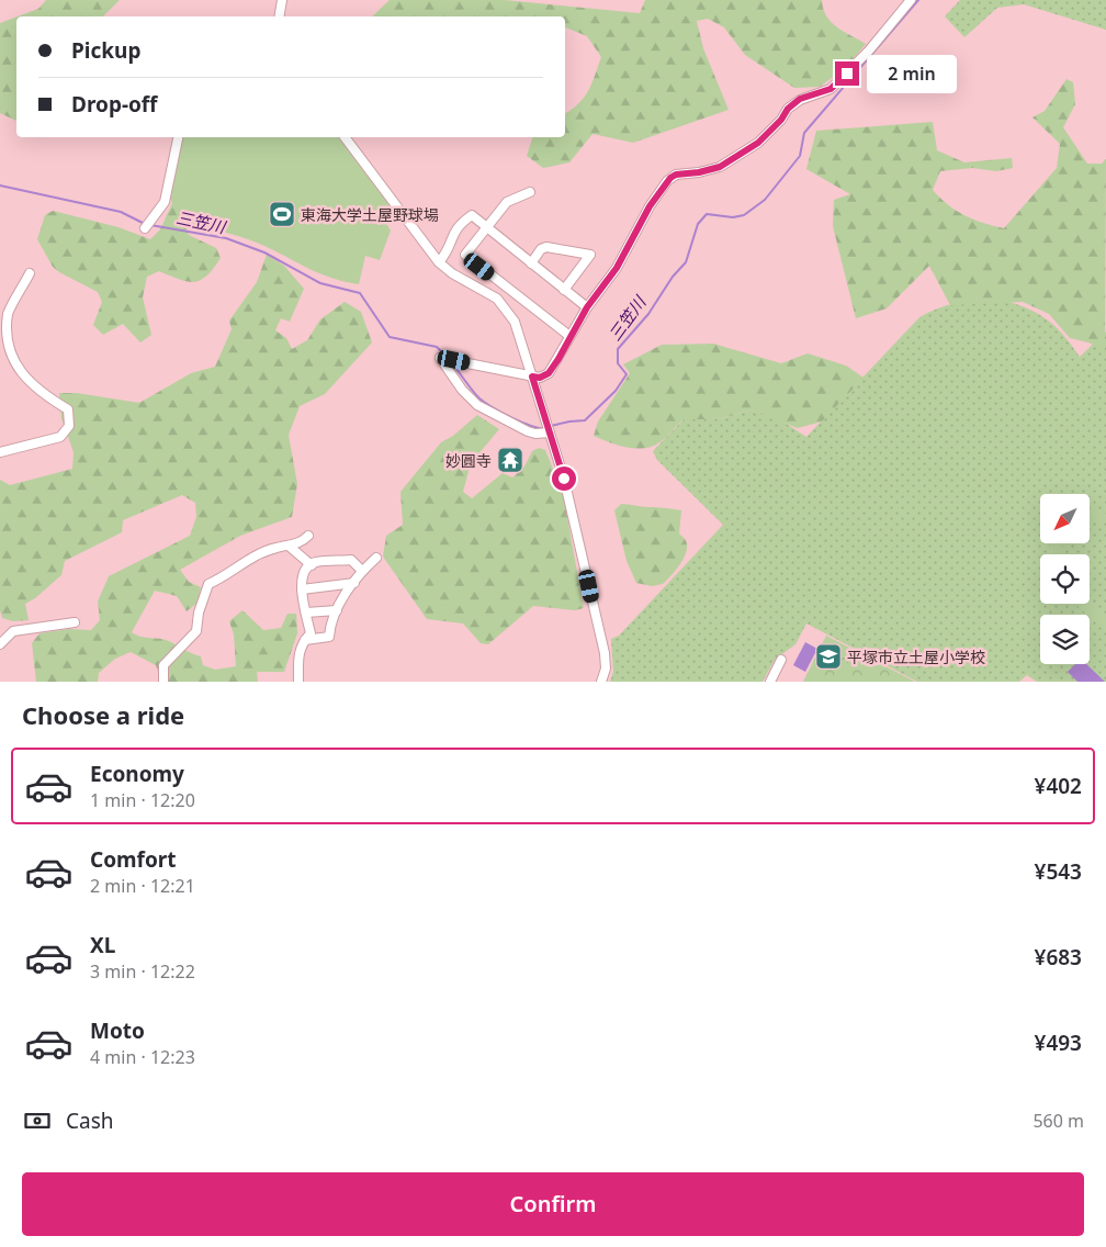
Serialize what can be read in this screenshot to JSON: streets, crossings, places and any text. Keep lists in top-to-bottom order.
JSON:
{
  "water": ["三笠川"],
  "places": {
    "sports": ["東海大学土屋野球場"],
    "temple": ["妙圓寺"],
    "school or university": ["平塚市立土屋小学校"]
  },
  "north": "bottom left",
  "page": {
    "banner": ["Pickup", "Drop-off"],
    "bubble": "2 min",
    "heading": "Choose a ride",
    "list": [
      {
        "name": "Economy",
        "note": "1 min · 12:20",
        "value": "¥402"
      },
      {
        "name": "Comfort",
        "note": "2 min · 12:21",
        "value": "¥543"
      },
      {
        "name": "XL",
        "note": "3 min · 12:22",
        "value": "¥683"
      },
      {
        "name": "Moto",
        "note": "4 min · 12:23",
        "value": "¥493"
      }
    ],
    "pay": ["Cash", "560 m"],
    "buttons": "Confirm"
  }
}
